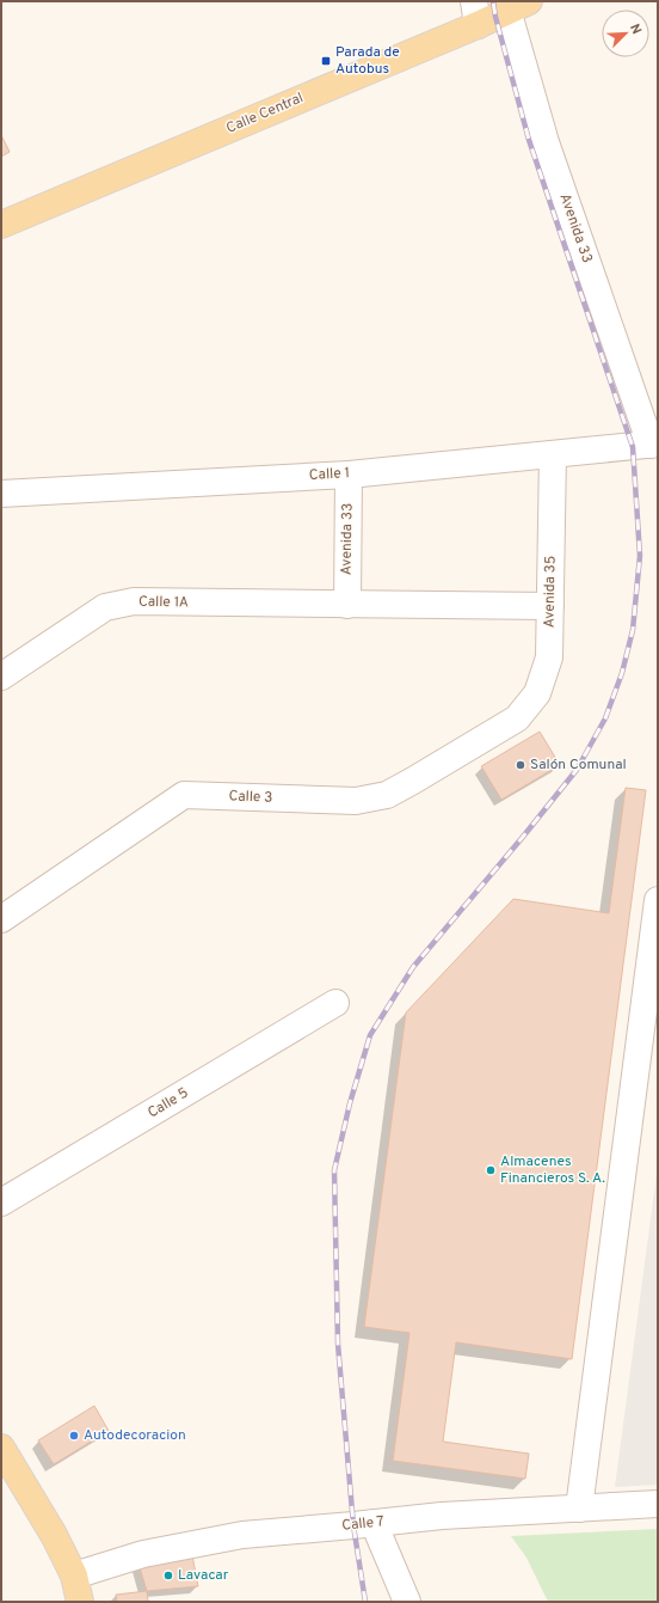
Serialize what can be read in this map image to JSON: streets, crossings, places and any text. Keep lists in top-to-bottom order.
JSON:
{
  "streets": {
    "main road": ["Calle Central"],
    "street": [
      "Avenida 33",
      "Calle 1",
      "Avenida 35",
      "Calle 1A",
      "Calle 3",
      "Calle 5",
      "Calle 7"
    ]
  },
  "crossings": [
    ["Calle Central", "Avenida 33"],
    ["Avenida 33", "Calle 1"],
    ["Avenida 33", "Calle 1A"],
    ["Calle 1", "Avenida 35"],
    ["Avenida 35", "Calle 1A"],
    ["Avenida 35", "Calle 3"]
  ],
  "places": {
    "transit": ["Parada de Autobus"],
    "other": [
      "Salón Comunal",
      "Almacenes Financieros S. A.",
      "Autodecoracion",
      "Lavacar"
    ]
  },
  "north": "top right"
}
